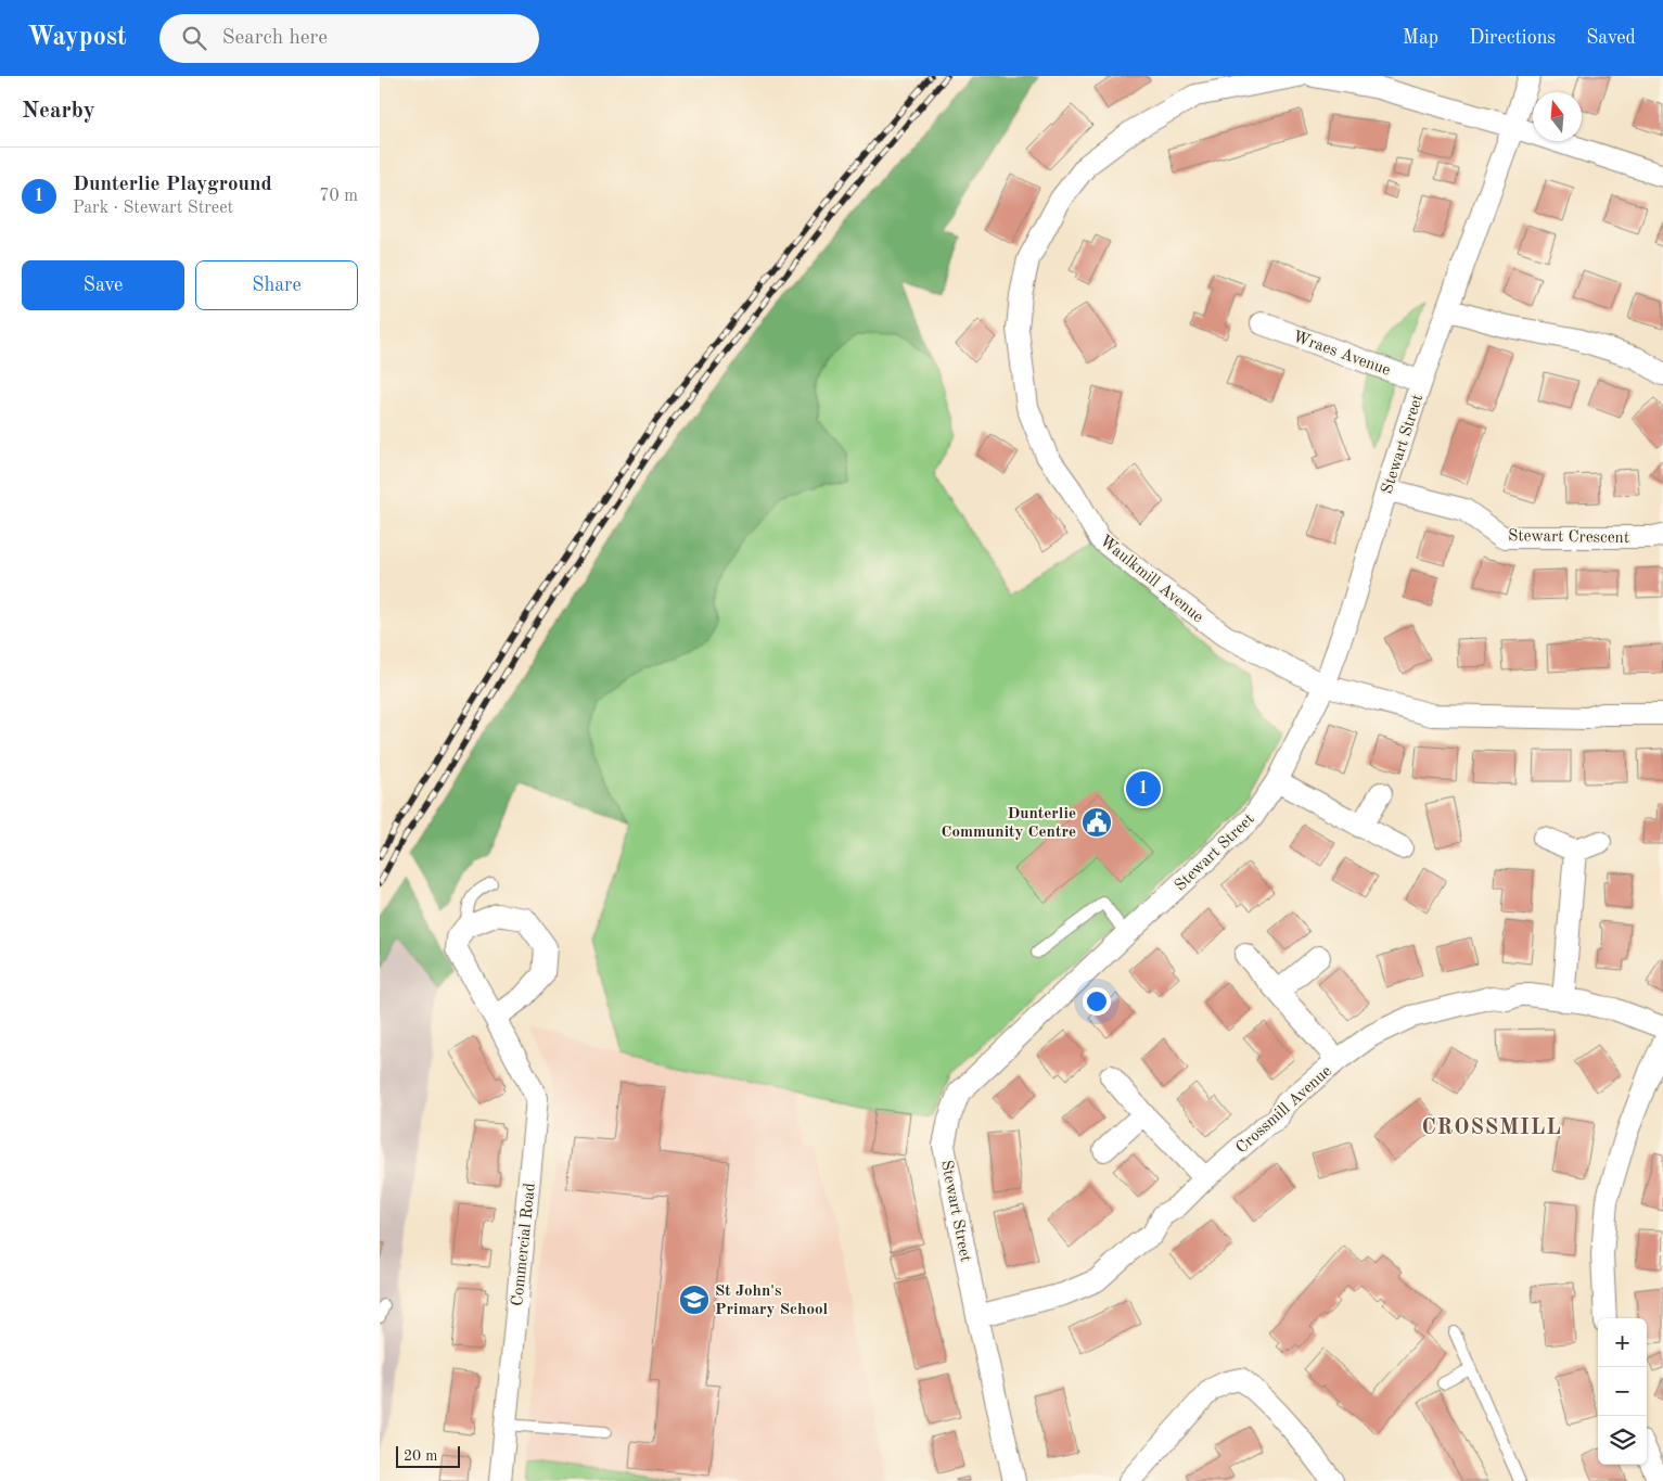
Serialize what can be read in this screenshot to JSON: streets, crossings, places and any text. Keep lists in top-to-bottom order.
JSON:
{
  "streets": {
    "street": [
      "Wraes Avenue",
      "Stewart Street",
      "Stewart Crescent",
      "Waulkmill Avenue",
      "Crossmill Avenue",
      "Commercial Road"
    ]
  },
  "crossings": [
    ["Wraes Avenue", "Stewart Street"],
    ["Stewart Street", "Stewart Crescent"],
    ["Stewart Street", "Waulkmill Avenue"],
    ["Stewart Street", "Crossmill Avenue"]
  ],
  "districts": ["CROSSMILL"],
  "places": {
    "public building": ["Dunterlie Community Centre"],
    "school or university": ["St John's Primary School"]
  },
  "scale_bar": "20 m",
  "north": "top",
  "page": {
    "header": "Waypost",
    "search": "Search here",
    "nav": ["Map", "Directions", "Saved"],
    "heading": "Nearby",
    "list": [
      {
        "mark": "1",
        "name": "Dunterlie Playground",
        "note": "Park · Stewart Street",
        "value": "70 m"
      }
    ],
    "buttons": ["Save", "Share"],
    "pins": "1",
    "map_buttons": ["+", "−"],
    "scale": "20 m"
  }
}
